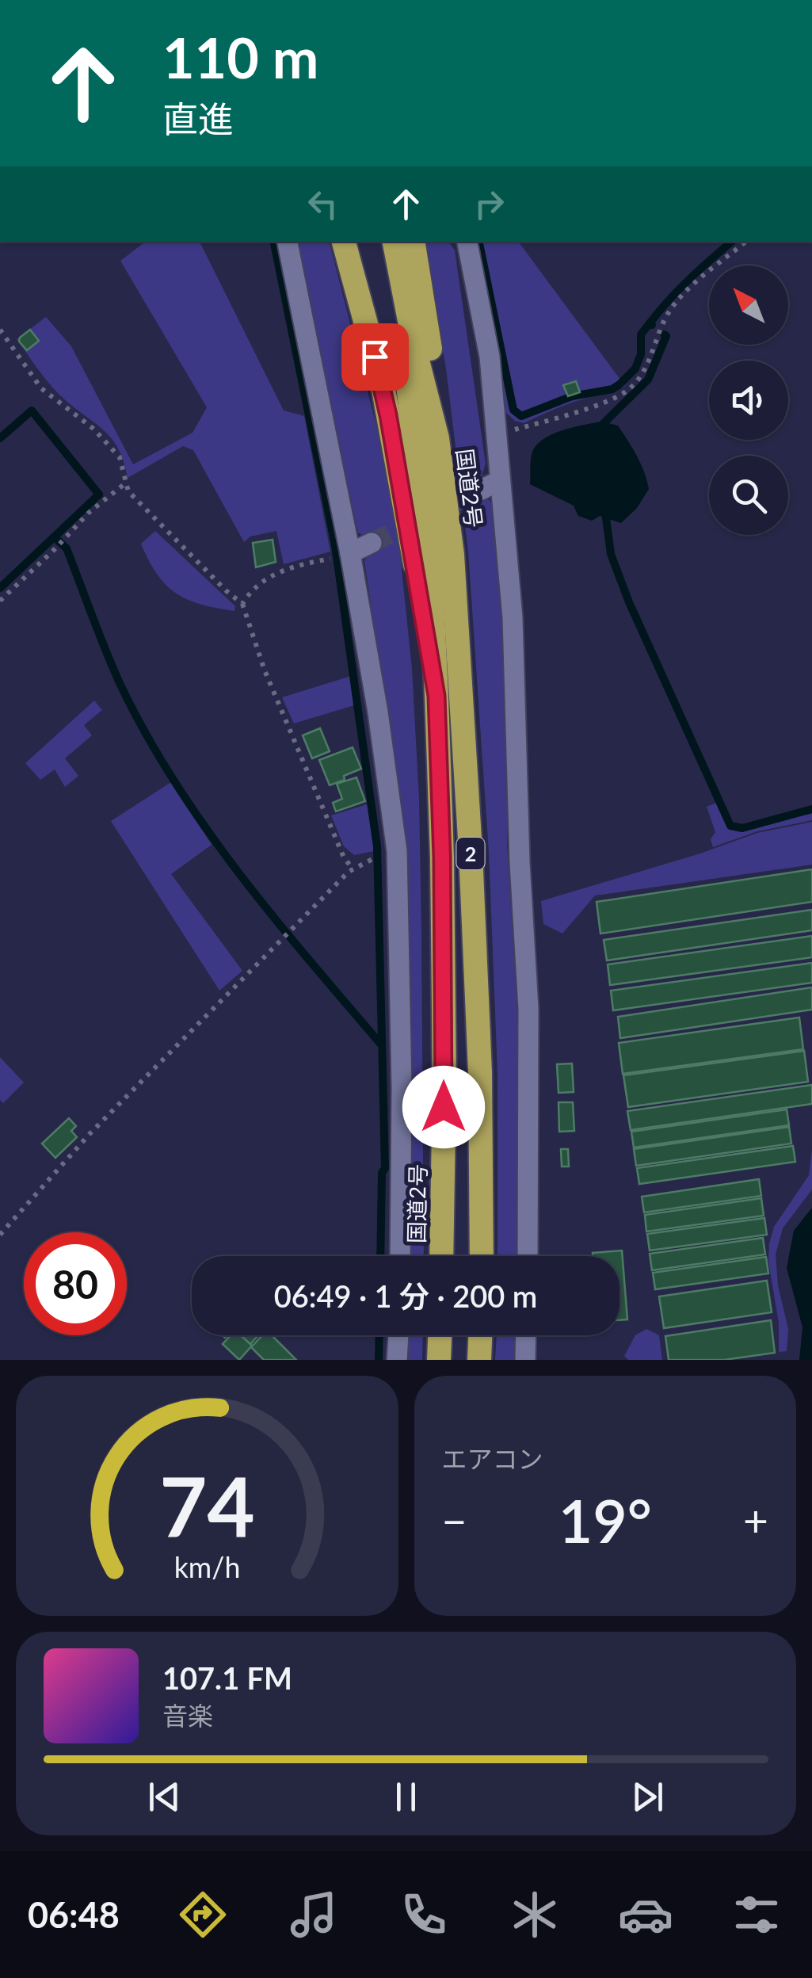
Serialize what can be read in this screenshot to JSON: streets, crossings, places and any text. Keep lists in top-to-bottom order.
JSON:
{
  "streets": {
    "highway": ["国道2号", "2"]
  },
  "north": "top left",
  "page": {
    "turn": ["110 m", "直進"],
    "limit": "80",
    "trip": "06:49 · 1 分 · 200 m",
    "tile": "エアコン",
    "heat": ["−", "19°", "+"],
    "song": ["107.1 FM", "音楽"],
    "tabs": "06:48",
    "gauge": ["74", "km/h"]
  }
}
